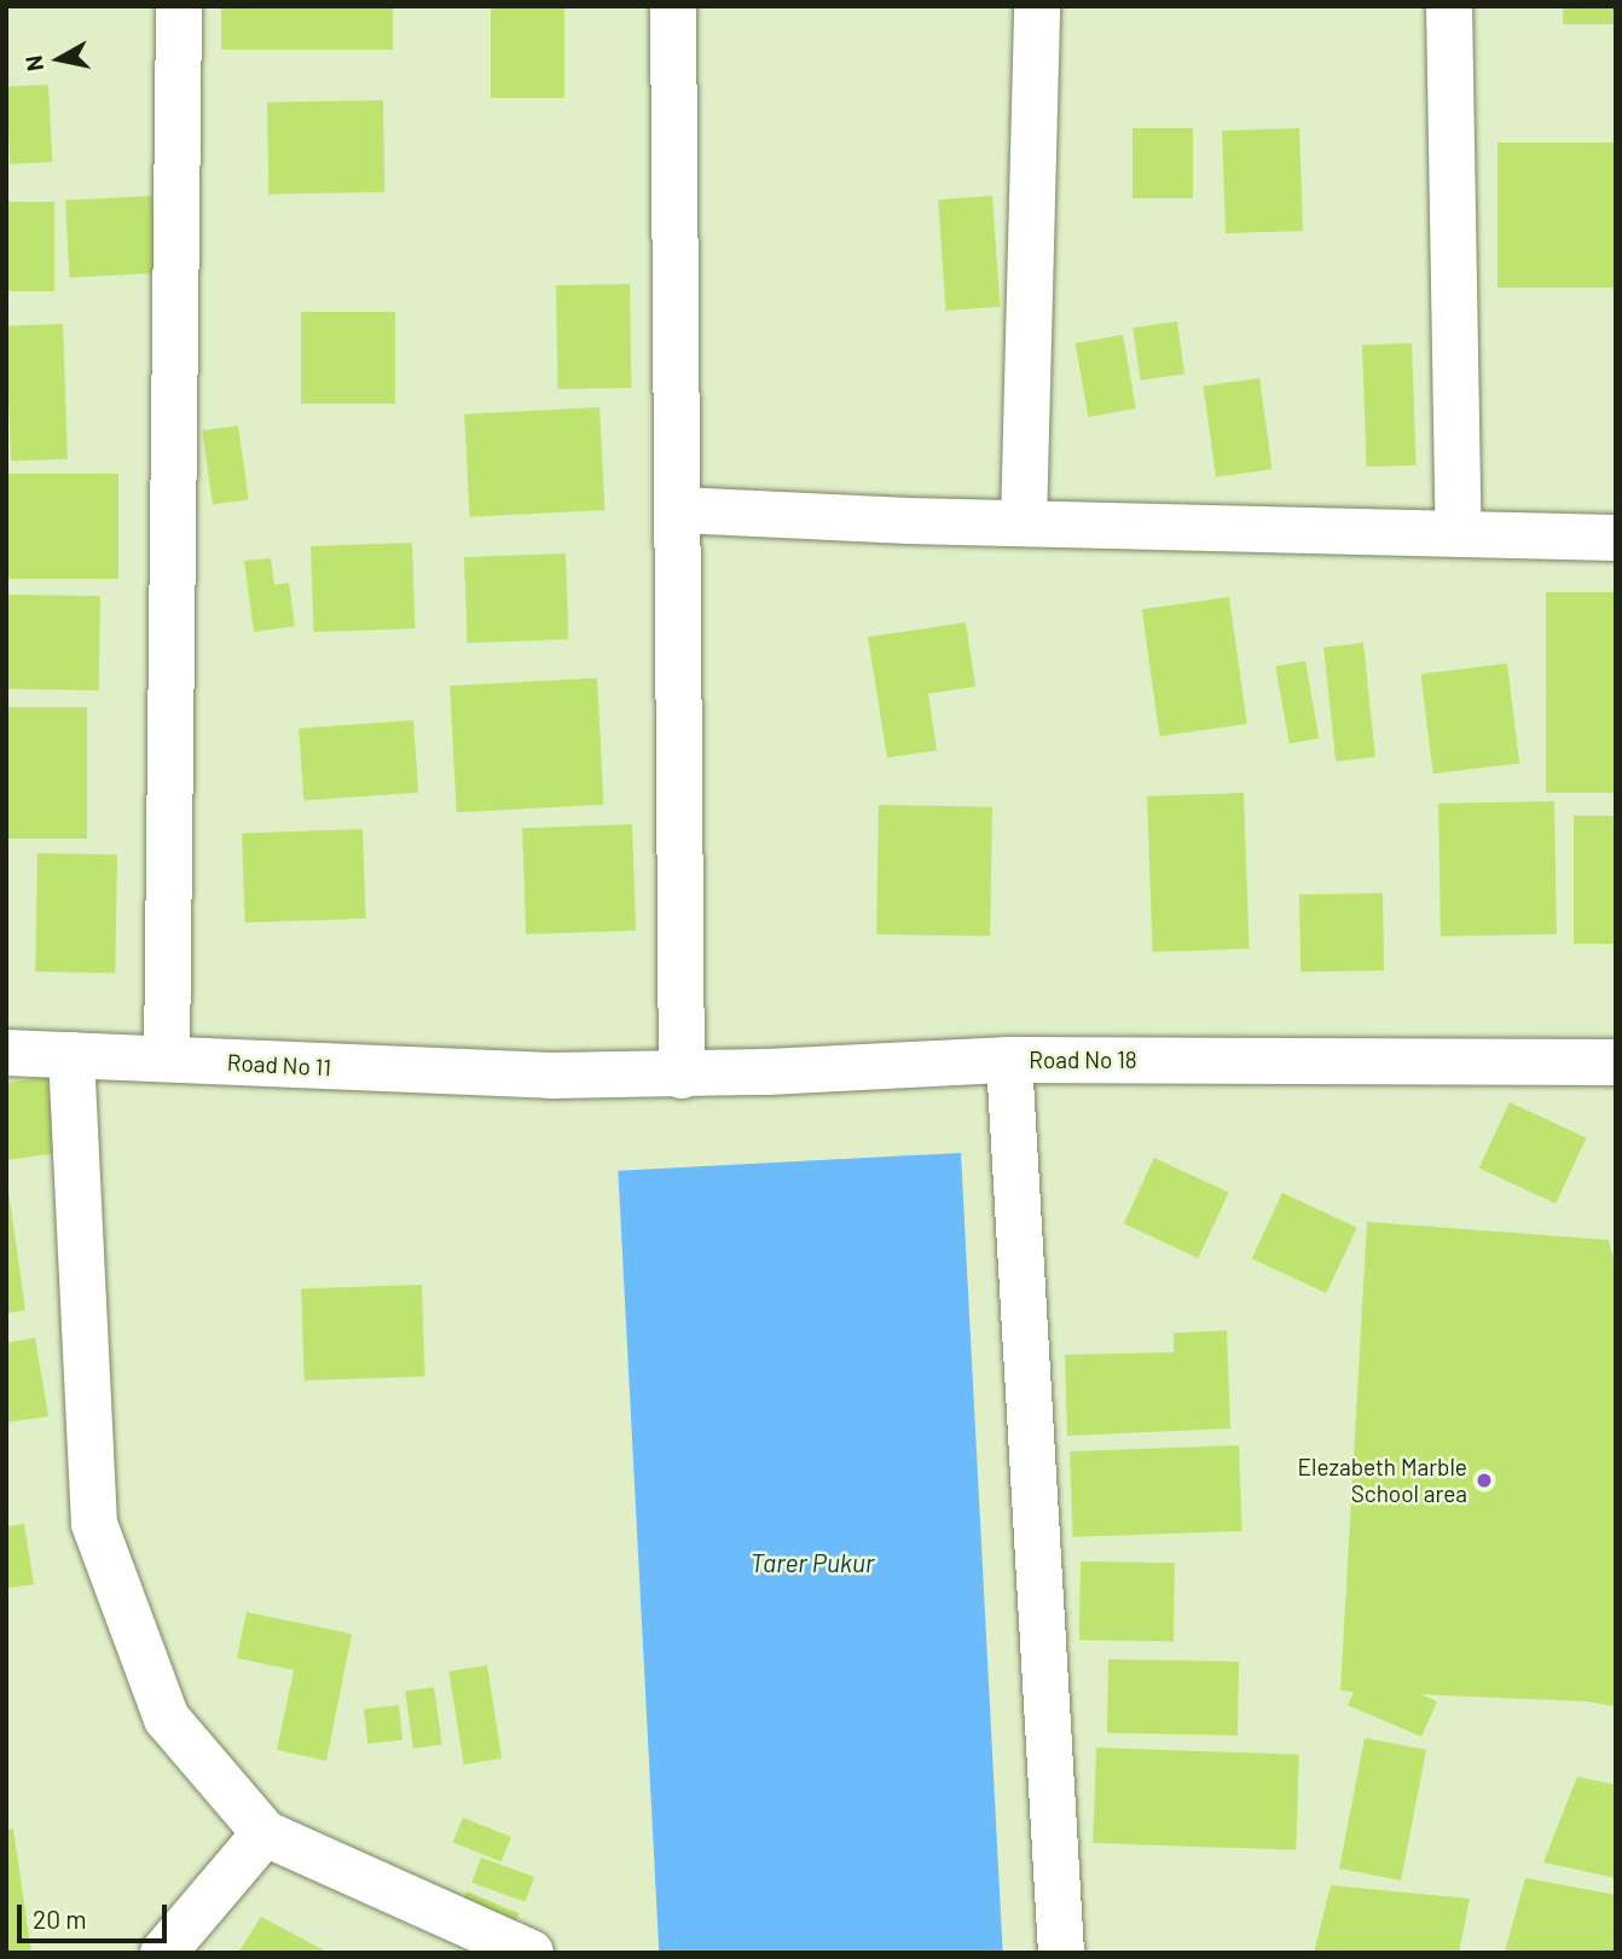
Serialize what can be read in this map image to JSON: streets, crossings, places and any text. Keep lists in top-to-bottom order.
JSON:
{
  "streets": {
    "street": ["Road No 18", "Road No 11"]
  },
  "crossings": [
    ["Road No 18", "Road No 11"]
  ],
  "water": ["Tarer Pukur"],
  "places": ["Elezabeth Marble School area"],
  "scale_bar": "20 m",
  "north": "left"
}
